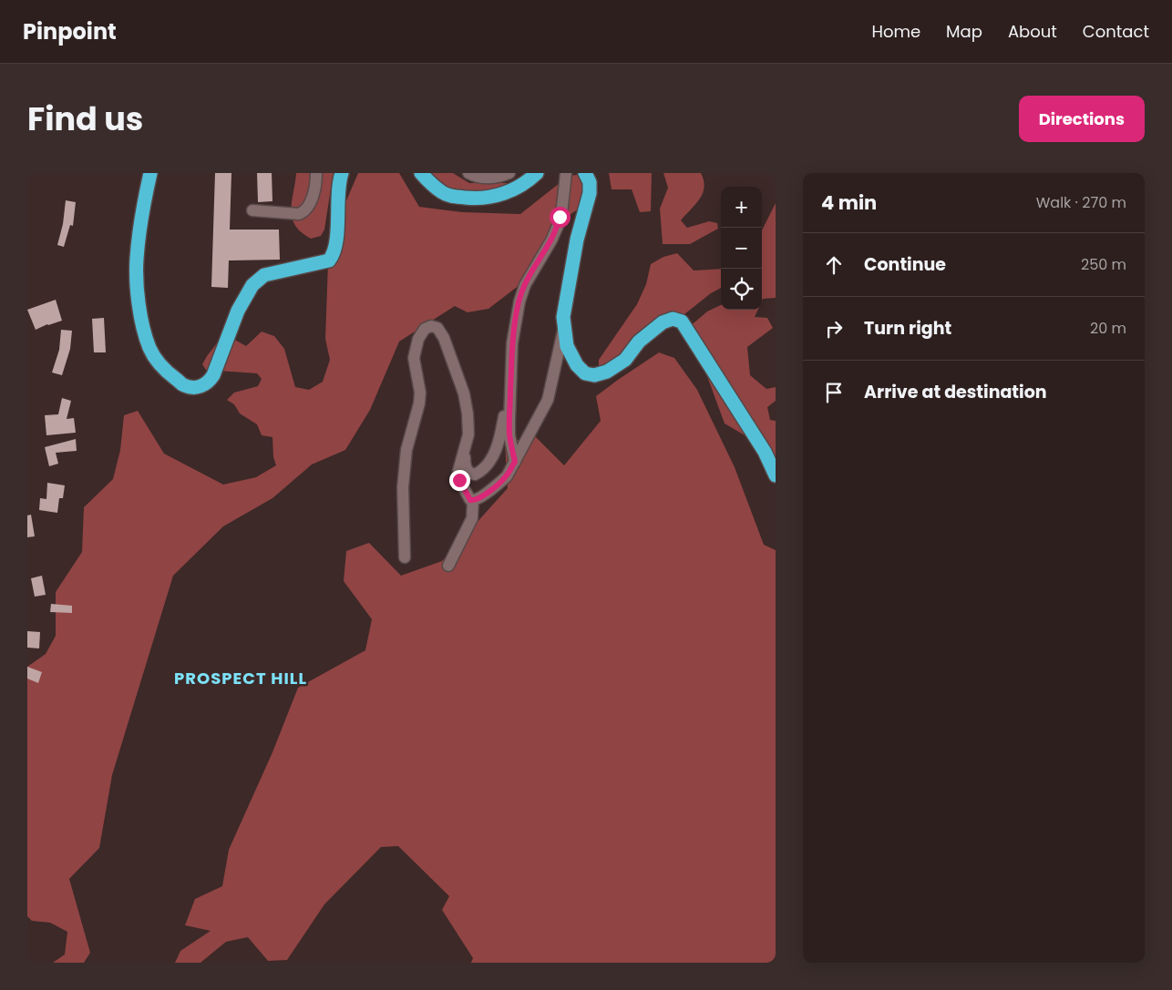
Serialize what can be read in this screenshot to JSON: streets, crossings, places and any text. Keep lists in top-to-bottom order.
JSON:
{
  "districts": ["PROSPECT HILL"],
  "page": {
    "header": "Pinpoint",
    "nav": [
      "Home",
      "Map",
      "About",
      "Contact"
    ],
    "title": "Find us",
    "buttons": "Directions",
    "heading": ["4 min", "Walk · 270 m"],
    "map_buttons": ["+", "−"],
    "list": [
      ["Continue", "250 m"],
      ["Turn right", "20 m"],
      "Arrive at destination"
    ]
  }
}
